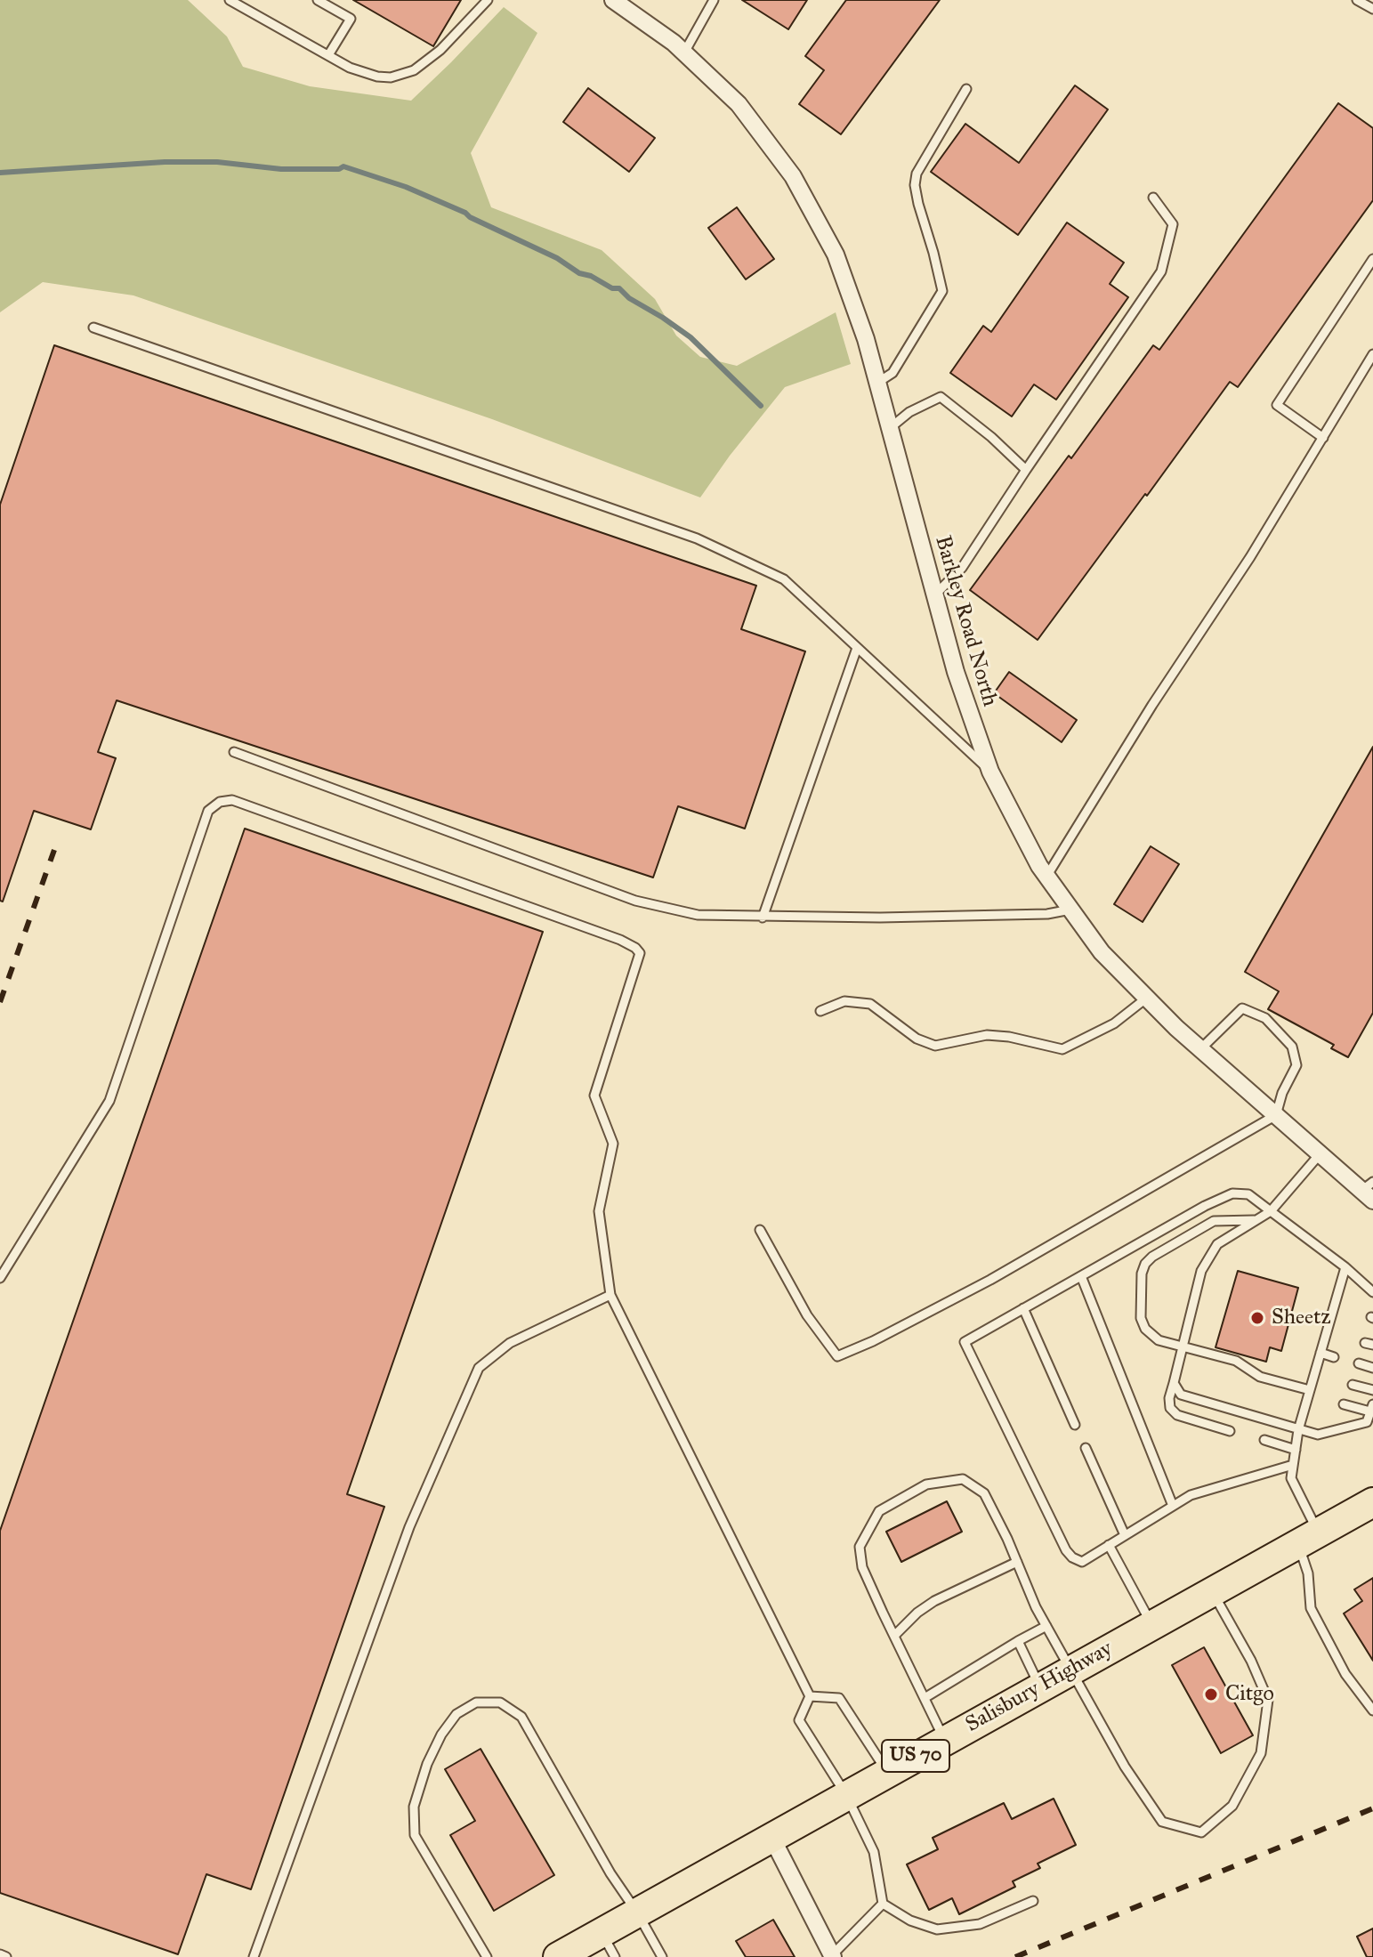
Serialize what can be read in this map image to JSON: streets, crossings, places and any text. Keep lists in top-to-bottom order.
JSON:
{
  "streets": {
    "highway": ["Salisbury Highway", "US 70"],
    "street": ["Barkley Road North"]
  },
  "places": ["Sheetz", "Citgo"]
}
